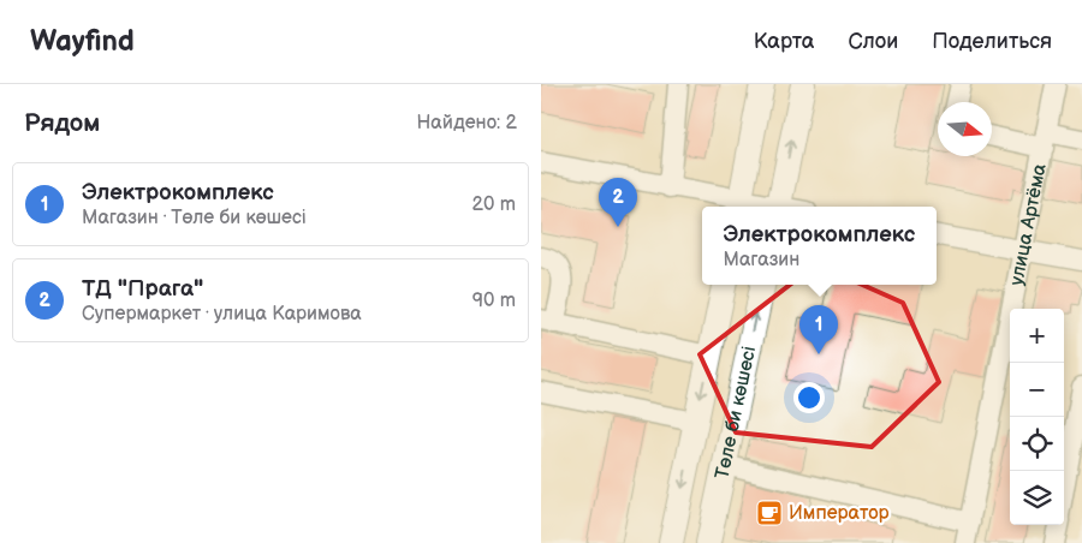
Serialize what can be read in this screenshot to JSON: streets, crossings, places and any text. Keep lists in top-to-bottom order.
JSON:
{
  "streets": {
    "main road": ["Төле би көшесі"],
    "street": ["улица Артёма"]
  },
  "places": {
    "cafe": ["Император"]
  },
  "north": "right",
  "page": {
    "header": "Wayfind",
    "nav": ["Карта", "Слои", "Поделиться"],
    "heading": ["Рядом", "Найдено: 2"],
    "list": [
      {
        "mark": "1",
        "name": "Электрокомплекс",
        "note": "Магазин · Төле би көшесі",
        "value": "20 m"
      },
      {
        "mark": "2",
        "name": "ТД \"Прага\"",
        "note": "Супермаркет · улица Каримова",
        "value": "90 m"
      }
    ],
    "pins": ["2", "1"],
    "popup": ["Электрокомплекс", "Магазин"],
    "map_buttons": ["+", "−"]
  }
}
